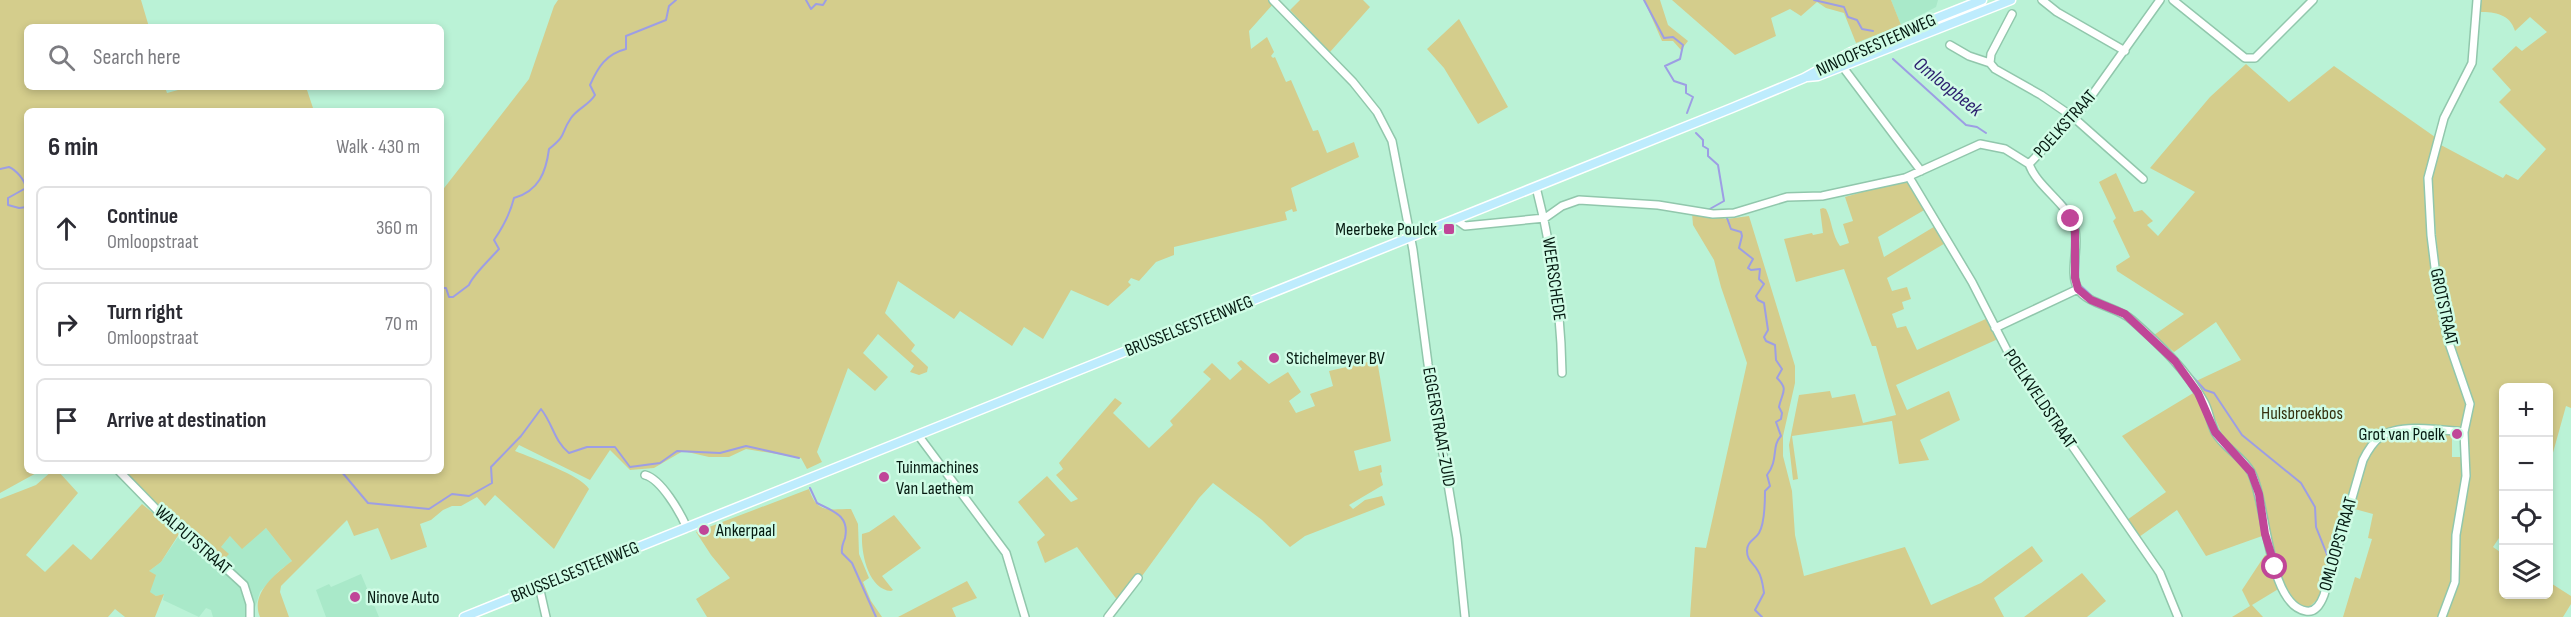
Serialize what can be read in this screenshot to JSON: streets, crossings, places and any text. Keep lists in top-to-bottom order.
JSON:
{
  "streets": {
    "main road": ["NINOOFSESTEENWEG", "BRUSSELSESTEENWEG"],
    "street": [
      "POELKSTRAAT",
      "WEERSCHEDE",
      "GROTSTRAAT",
      "POELKVELDSTRAAT",
      "EGGERSTRAAT-ZUID",
      "WALPUTSTRAAT",
      "OMLOOPSTRAAT"
    ]
  },
  "crossings": [
    ["NINOOFSESTEENWEG", "BRUSSELSESTEENWEG"],
    ["POELKSTRAAT", "WEERSCHEDE"],
    ["POELKSTRAAT", "POELKVELDSTRAAT"],
    ["WEERSCHEDE", "BRUSSELSESTEENWEG"],
    ["GROTSTRAAT", "OMLOOPSTRAAT"],
    ["BRUSSELSESTEENWEG", "EGGERSTRAAT-ZUID"]
  ],
  "water": ["Omloopbeek"],
  "parks": ["Hulsbroekbos"],
  "places": {
    "transit": ["Meerbeke Poulck"],
    "other": [
      "Stichelmeyer BV",
      "Grot van Poelk",
      "Tuinmachines Van Laethem",
      "Ankerpaal",
      "Ninove Auto"
    ]
  },
  "page": {
    "search": "Search here",
    "heading": ["6 min", "Walk · 430 m"],
    "list": [
      ["Continue", "Omloopstraat", "360 m"],
      ["Turn right", "Omloopstraat", "70 m"],
      "Arrive at destination"
    ],
    "map_buttons": ["+", "−"]
  }
}
